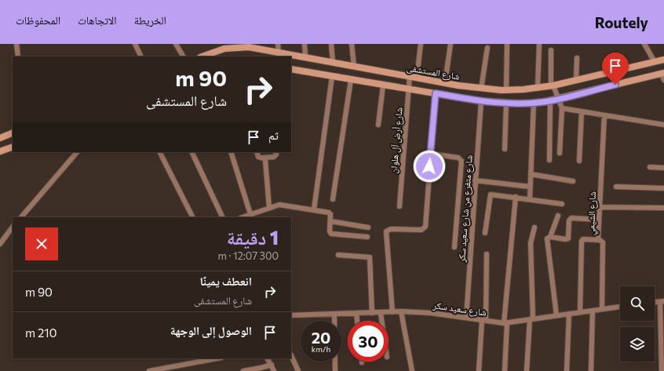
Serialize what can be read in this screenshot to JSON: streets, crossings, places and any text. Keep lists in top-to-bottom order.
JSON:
{
  "streets": {
    "street": [
      "شارع المستشفى",
      "شارع أرض آل هلوان",
      "شارع متفرع من شارع سعيد سكر",
      "شارع الشيمي",
      "شارع سعيد سكر"
    ]
  },
  "crossings": [
    ["شارع المستشفى", "شارع أرض آل هلوان"],
    ["شارع متفرع من شارع سعيد سكر", "شارع سعيد سكر"],
    ["شارع الشيمي", "شارع سعيد سكر"]
  ],
  "page": {
    "header": "Routely",
    "nav": ["الخريطة", "الاتجاهات", "المحفوظات"],
    "turn": ["90 m", "شارع المستشفى"],
    "then": "ثم",
    "heading": ["1 دقيقة", "300 m · 12:07"],
    "list": [
      {
        "name": "انعطف يمينًا",
        "note": "شارع المستشفى",
        "value": "90 m"
      },
      {
        "name": "الوصول إلى الوجهة",
        "value": "210 m"
      }
    ],
    "speed": "20 km/h",
    "limit": "30"
  }
}
